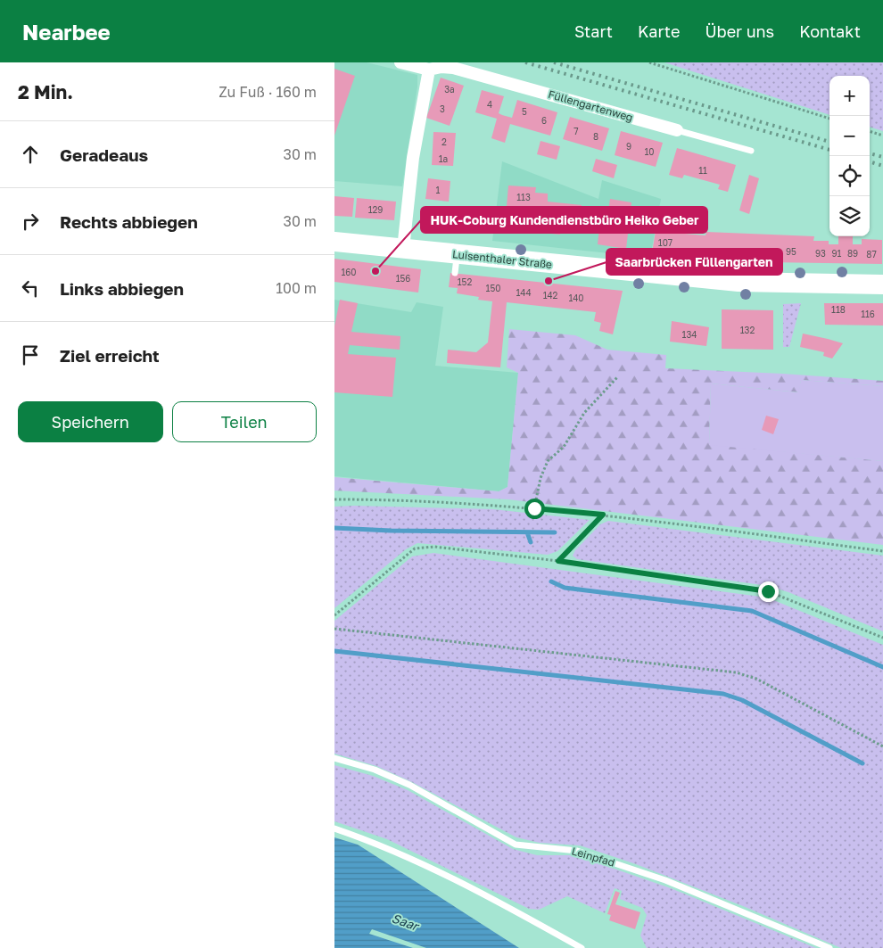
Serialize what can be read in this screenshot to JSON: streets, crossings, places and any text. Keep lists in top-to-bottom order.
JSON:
{
  "streets": {
    "main road": ["Luisenthaler Straße"],
    "street": ["Füllengartenweg"],
    "lane": ["Leinpfad"]
  },
  "water": ["Saar"],
  "places": ["HUK-Coburg Kundendienstbüro Heiko Geber", "Saarbrücken Füllengarten"],
  "house_numbers": [
    "3a",
    "4",
    "3",
    "5",
    "6",
    "7",
    "8",
    "2",
    "9",
    "10",
    "1a",
    "11",
    "1",
    "113",
    "129",
    "107",
    "95",
    "93",
    "91",
    "89",
    "87",
    "160",
    "156",
    "152",
    "150",
    "144",
    "142",
    "140",
    "118",
    "116",
    "132",
    "134"
  ],
  "page": {
    "header": "Nearbee",
    "nav": [
      "Start",
      "Karte",
      "Über uns",
      "Kontakt"
    ],
    "heading": ["2 Min.", "Zu Fuß · 160 m"],
    "map_buttons": ["+", "−"],
    "list": [
      ["Geradeaus", "30 m"],
      ["Rechts abbiegen", "30 m"],
      ["Links abbiegen", "100 m"],
      "Ziel erreicht"
    ],
    "buttons": ["Speichern", "Teilen"]
  }
}
